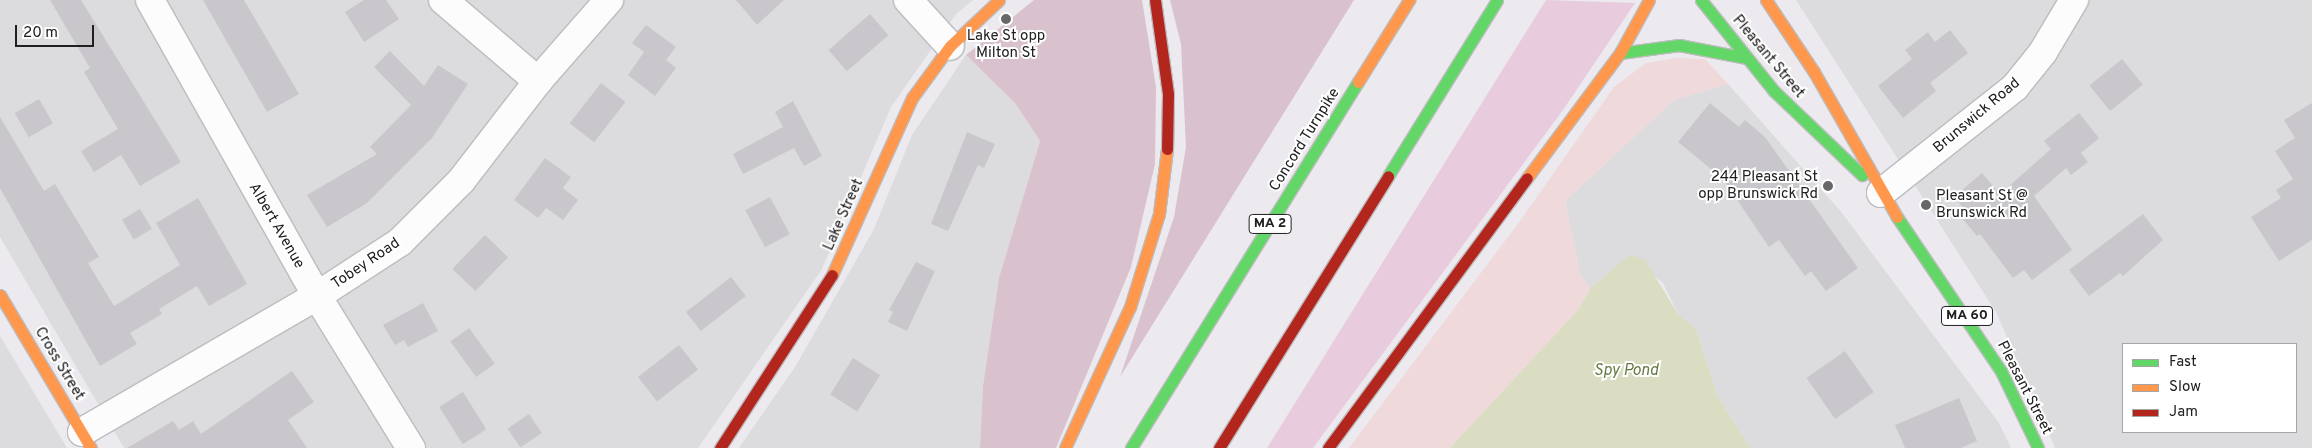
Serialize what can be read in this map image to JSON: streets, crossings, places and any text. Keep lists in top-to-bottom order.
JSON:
{
  "streets": {
    "main road": [
      "Pleasant Street",
      "Concord Turnpike",
      "Lake Street",
      "MA 2",
      "MA 60",
      "Cross Street"
    ],
    "street": ["Brunswick Road", "Albert Avenue", "Tobey Road"]
  },
  "crossings": [
    ["Pleasant Street", "Brunswick Road"],
    ["Albert Avenue", "Tobey Road"],
    ["Tobey Road", "Cross Street"]
  ],
  "water": ["Spy Pond"],
  "places": ["Lake St opp Milton St", "244 Pleasant St opp Brunswick Rd", "Pleasant St @ Brunswick Rd"],
  "legend": ["Fast", "Slow", "Jam"],
  "scale_bar": "20 m"
}
